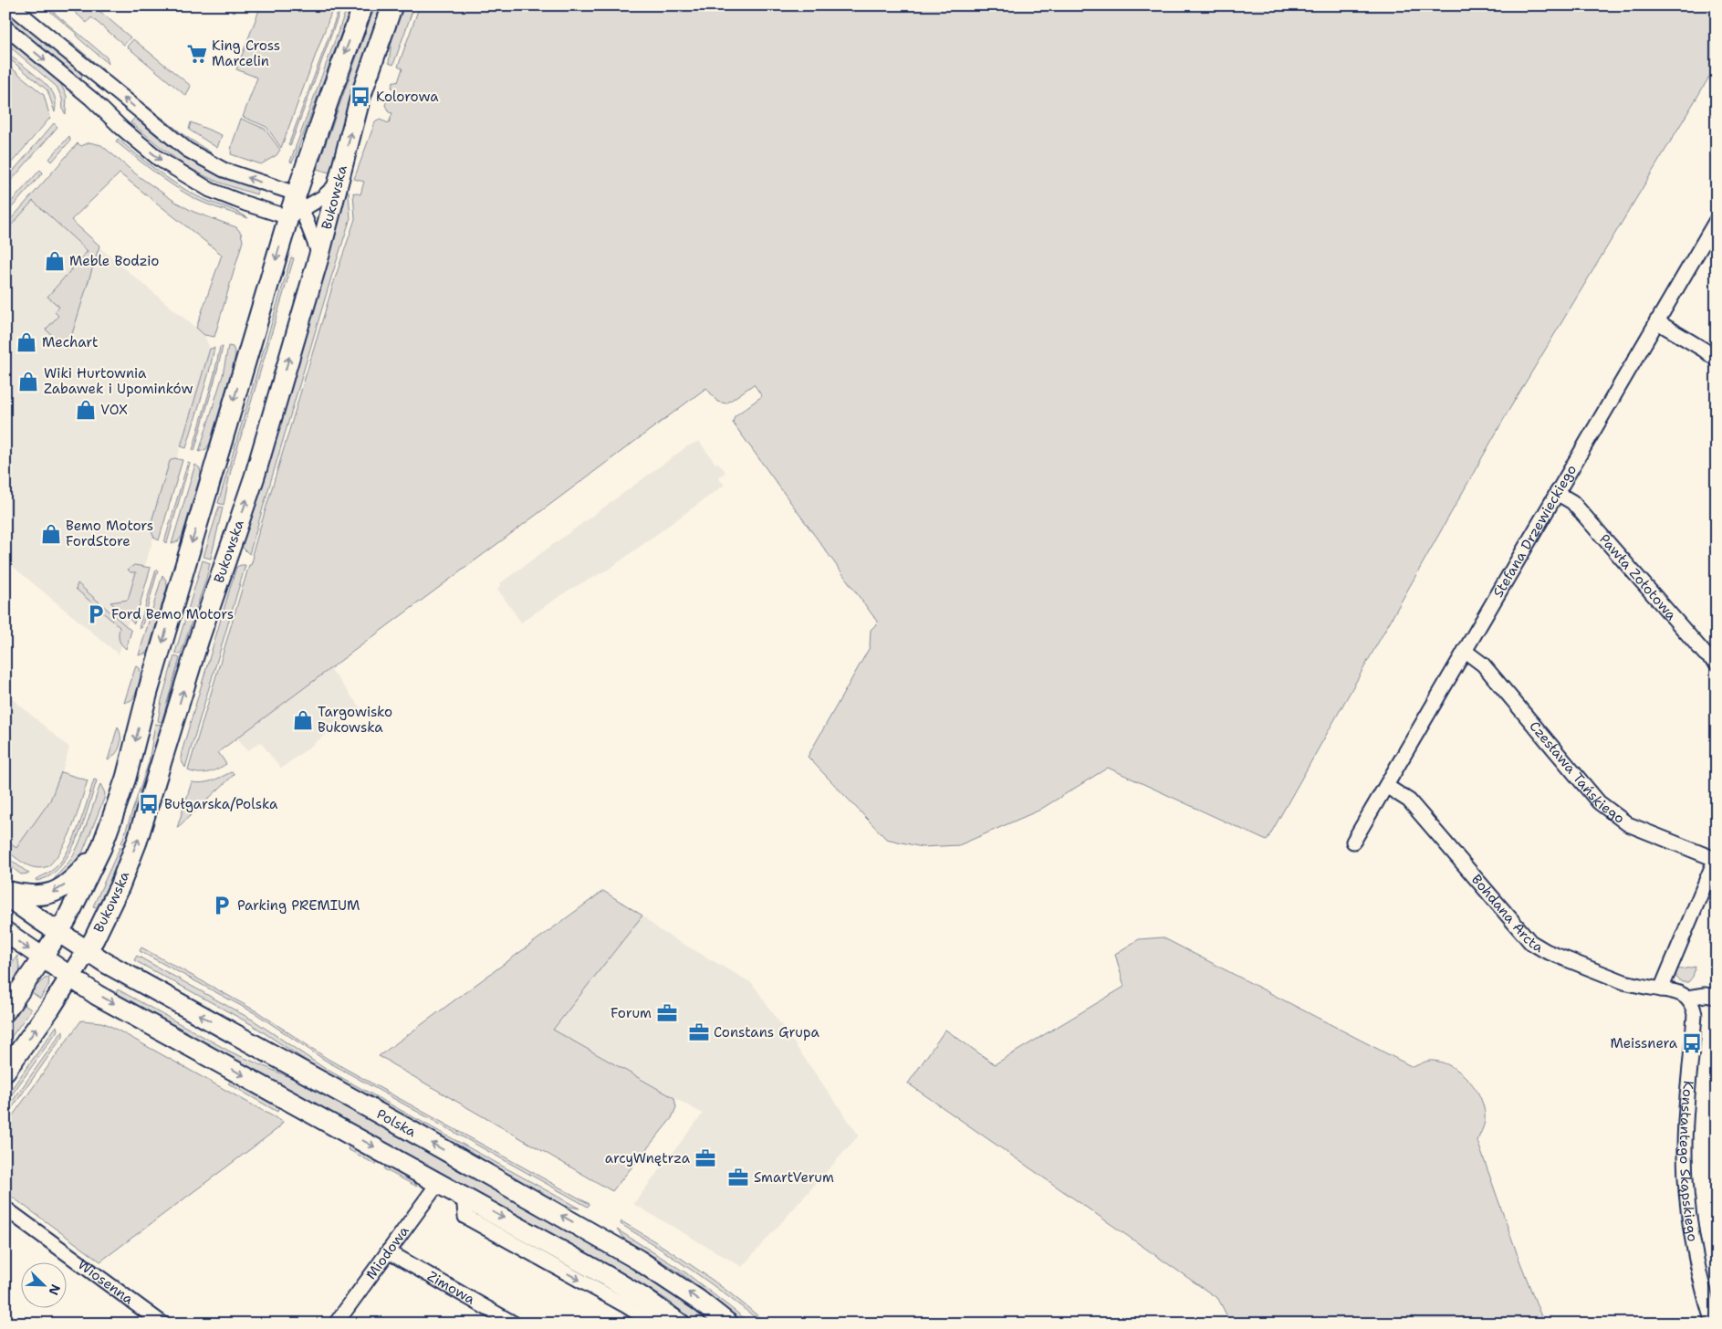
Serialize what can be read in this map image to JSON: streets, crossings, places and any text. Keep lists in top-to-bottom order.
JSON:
{
  "streets": {
    "main road": ["Bukowska", "Polska"],
    "street": [
      "Stefana Drzewieckiego",
      "Pawła Zołotowa",
      "Czesława Tańskiego",
      "Bohdana Arcta",
      "Konstantego Skąpskiego",
      "Miodowa",
      "Wiosenna",
      "Zimowa"
    ]
  },
  "crossings": [
    ["Bukowska", "Polska"],
    ["Stefana Drzewieckiego", "Pawła Zołotowa"],
    ["Stefana Drzewieckiego", "Czesława Tańskiego"],
    ["Stefana Drzewieckiego", "Bohdana Arcta"],
    ["Bohdana Arcta", "Konstantego Skąpskiego"],
    ["Miodowa", "Zimowa"]
  ],
  "places": {
    "supermarket": ["King Cross Marcelin"],
    "bus stop": ["Kolorowa", "Bułgarska/Polska", "Meissnera"],
    "shop": [
      "Meble Bodzio",
      "Mechart",
      "Wiki Hurtownia Zabawek i Upominków",
      "VOX",
      "Bemo Motors FordStore",
      "Targowisko Bukowska"
    ],
    "parking": ["Ford Bemo Motors", "Parking PREMIUM"],
    "office": [
      "Forum",
      "Constans Grupa",
      "arcyWnętrza",
      "SmartVerum"
    ]
  },
  "north": "bottom right"
}
